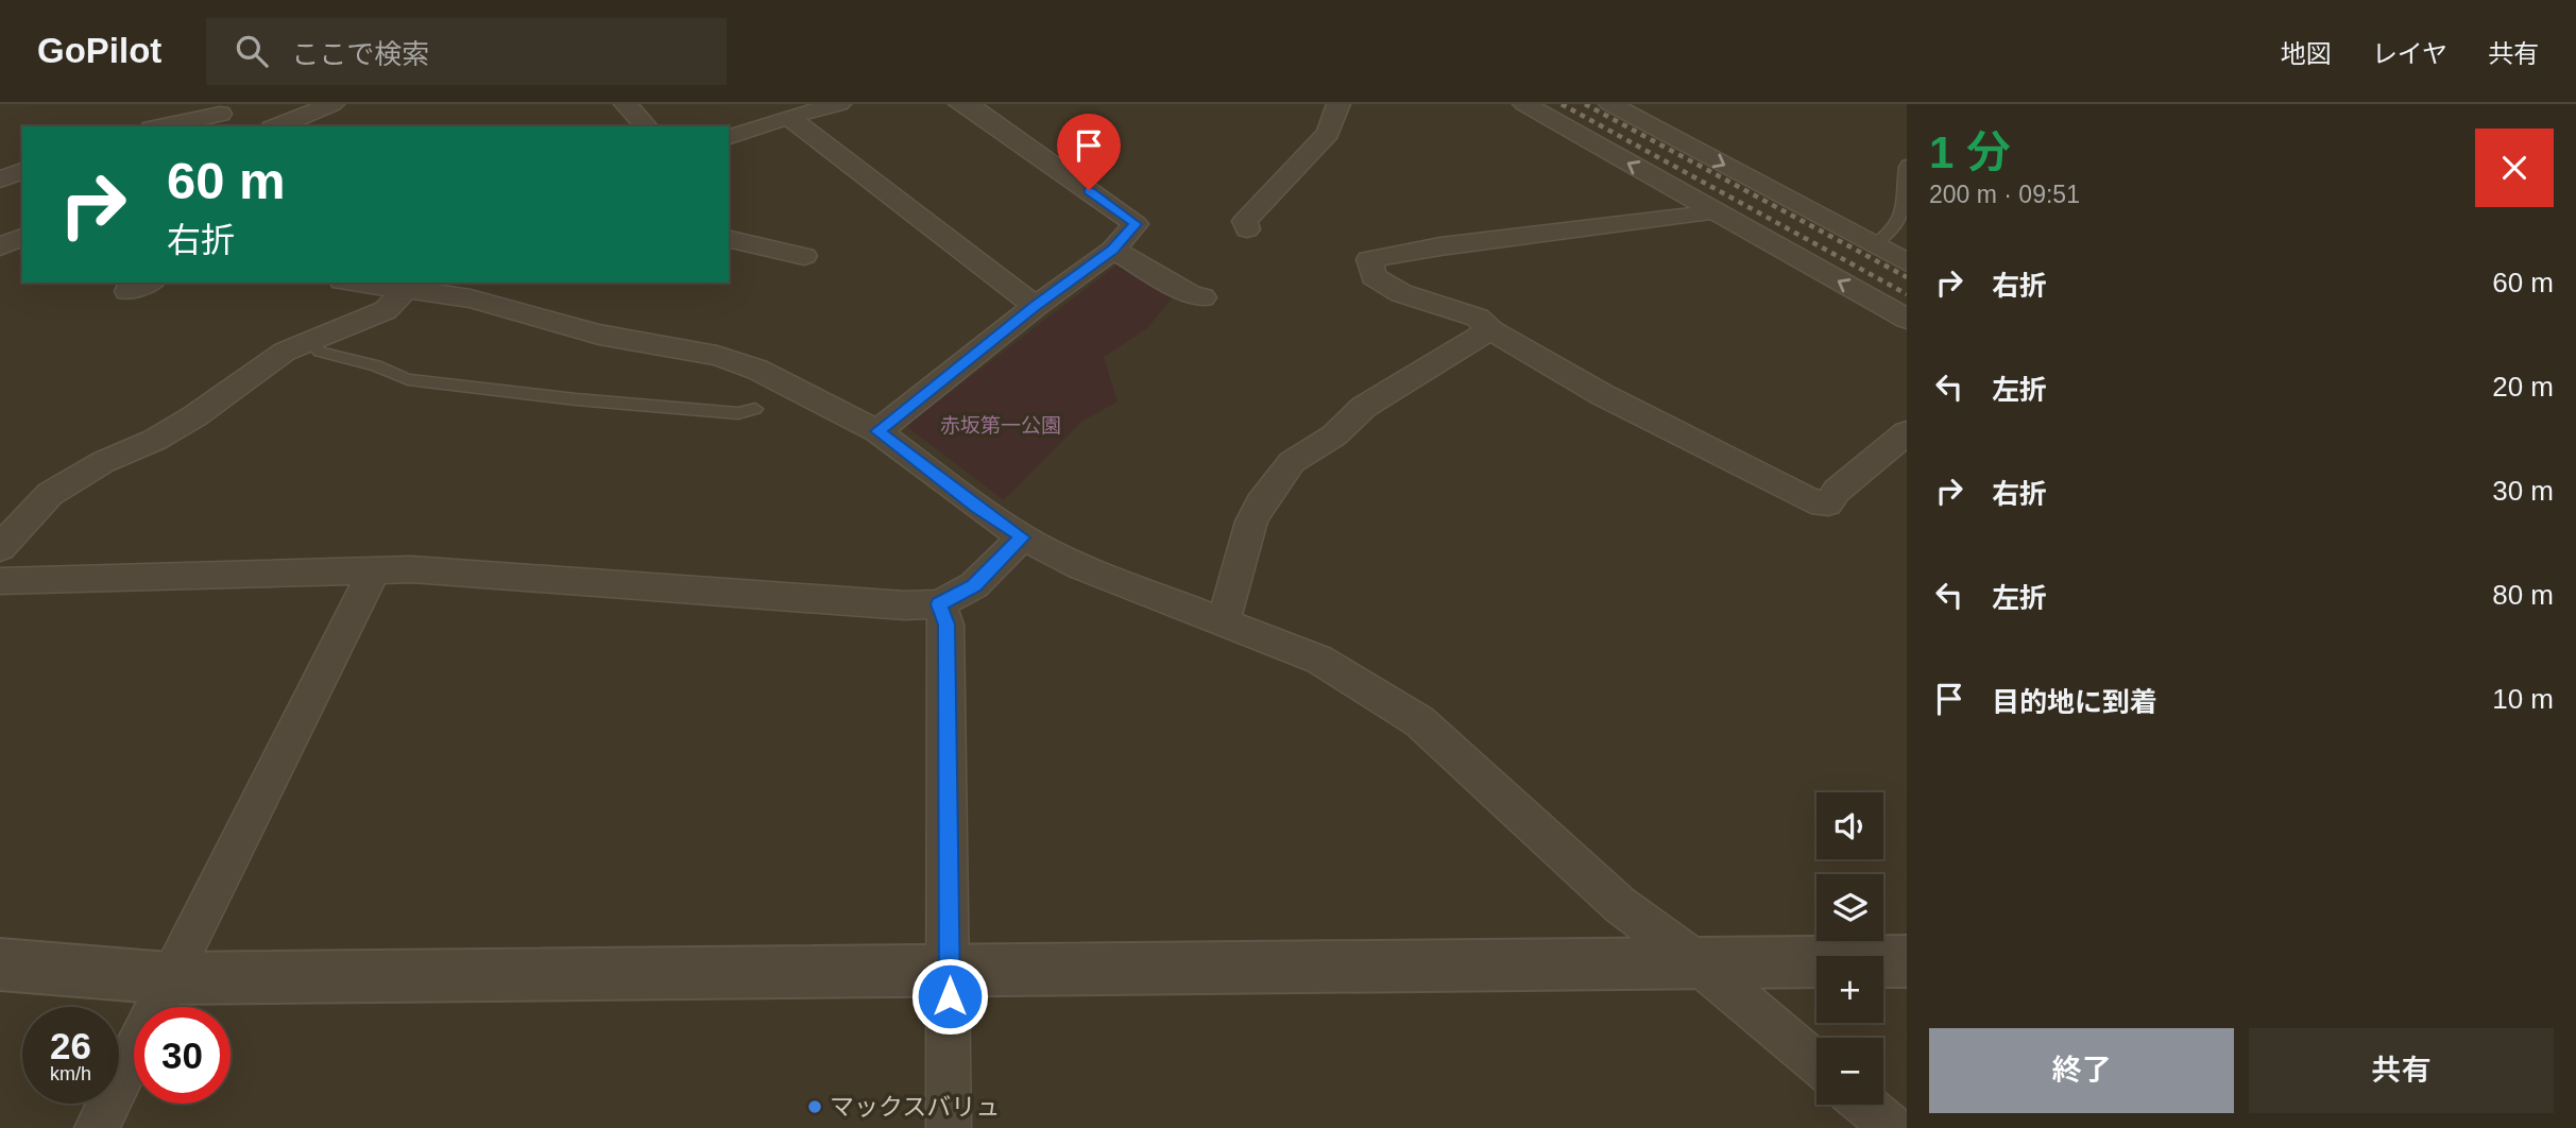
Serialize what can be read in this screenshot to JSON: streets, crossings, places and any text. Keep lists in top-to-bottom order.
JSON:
{
  "parks": ["赤坂第一公園"],
  "places": ["マックスバリュ"],
  "page": {
    "header": "GoPilot",
    "search": "ここで検索",
    "nav": ["地図", "レイヤ", "共有"],
    "heading": ["1 分", "200 m · 09:51"],
    "turn": ["60 m", "右折"],
    "list": [
      {
        "name": "右折",
        "value": "60 m"
      },
      {
        "name": "左折",
        "value": "20 m"
      },
      {
        "name": "右折",
        "value": "30 m"
      },
      {
        "name": "左折",
        "value": "80 m"
      },
      {
        "name": "目的地に到着",
        "value": "10 m"
      }
    ],
    "map_buttons": ["+", "−"],
    "speed": "26 km/h",
    "limit": "30",
    "buttons": ["終了", "共有"]
  }
}
